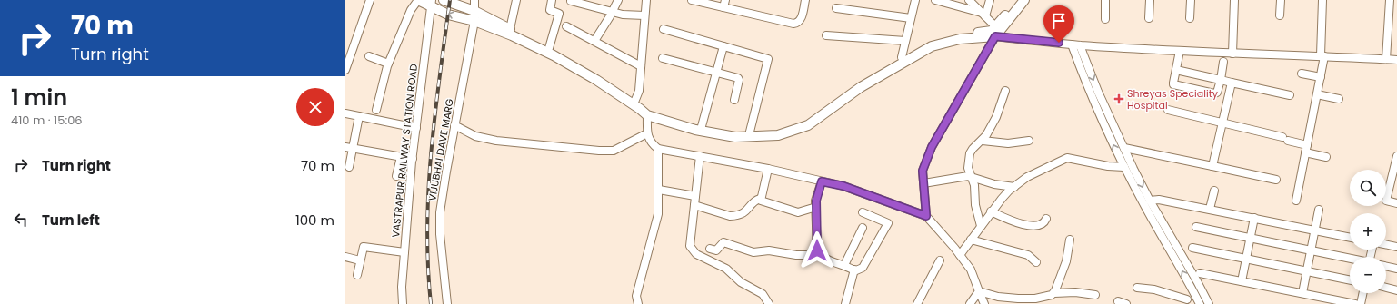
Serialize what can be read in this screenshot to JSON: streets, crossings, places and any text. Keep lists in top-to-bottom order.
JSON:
{
  "streets": {
    "street": ["VIJUBHAI DAVE MARG", "VASTRAPUR RAILWAY STATION ROAD"]
  },
  "places": {
    "health": ["Shreyas Speciality Hospital"]
  },
  "page": {
    "turn": ["70 m", "Turn right"],
    "heading": ["1 min", "410 m · 15:06"],
    "list": [
      {
        "name": "Turn right",
        "value": "70 m"
      },
      {
        "name": "Turn left",
        "value": "100 m"
      }
    ],
    "map_buttons": ["+", "−"]
  }
}
